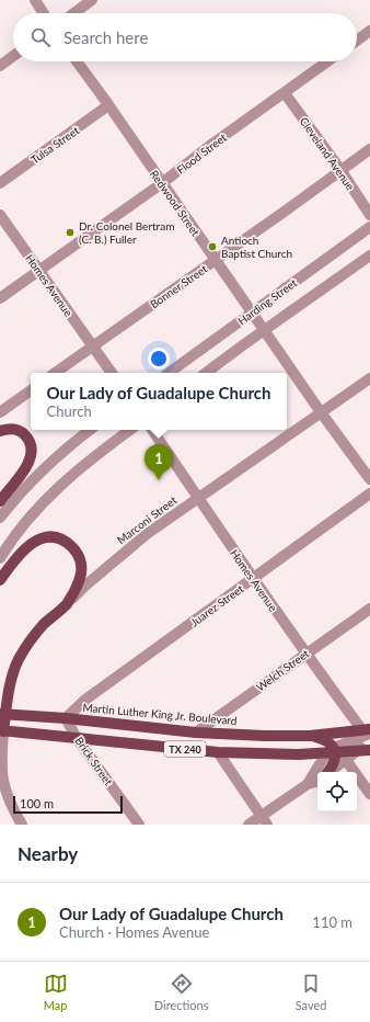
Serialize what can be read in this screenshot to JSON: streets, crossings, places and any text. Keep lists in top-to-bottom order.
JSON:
{
  "streets": {
    "main road": ["Marconi Street", "Martin Luther King Jr. Boulevard", "TX 240"],
    "street": [
      "Tulsa Street",
      "Flood Street",
      "Cleveland Avenue",
      "Redwood Street",
      "Homes Avenue",
      "Bonner Street",
      "Harding Street",
      "Juarez Street",
      "Welch Street",
      "Brick Street"
    ]
  },
  "crossings": [
    ["Tulsa Street", "Redwood Street"],
    ["Flood Street", "Cleveland Avenue"],
    ["Flood Street", "Redwood Street"],
    ["Flood Street", "Homes Avenue"],
    ["Cleveland Avenue", "Bonner Street"],
    ["Redwood Street", "Bonner Street"],
    ["Redwood Street", "Harding Street"],
    ["Redwood Street", "Marconi Street"],
    ["Homes Avenue", "Bonner Street"],
    ["Homes Avenue", "Marconi Street"],
    ["Homes Avenue", "Juarez Street"],
    ["Homes Avenue", "Welch Street"],
    ["Homes Avenue", "Martin Luther King Jr. Boulevard"],
    ["Marconi Street", "Martin Luther King Jr. Boulevard"],
    ["Marconi Street", "TX 240"],
    ["Juarez Street", "Martin Luther King Jr. Boulevard"],
    ["Juarez Street", "Brick Street"],
    ["Welch Street", "Martin Luther King Jr. Boulevard"],
    ["Martin Luther King Jr. Boulevard", "Brick Street"],
    ["TX 240", "Brick Street"]
  ],
  "places": ["Dr. Colonel Bertram (C. B.) Fuller", "Antioch Baptist Church"],
  "scale_bar": "100 m",
  "page": {
    "search": "Search here",
    "popup": ["Our Lady of Guadalupe Church", "Church"],
    "pins": "1",
    "scale": "100 m",
    "heading": "Nearby",
    "list": [
      {
        "mark": "1",
        "name": "Our Lady of Guadalupe Church",
        "note": "Church · Homes Avenue",
        "value": "110 m"
      }
    ],
    "nav": ["Map", "Directions", "Saved"]
  }
}
